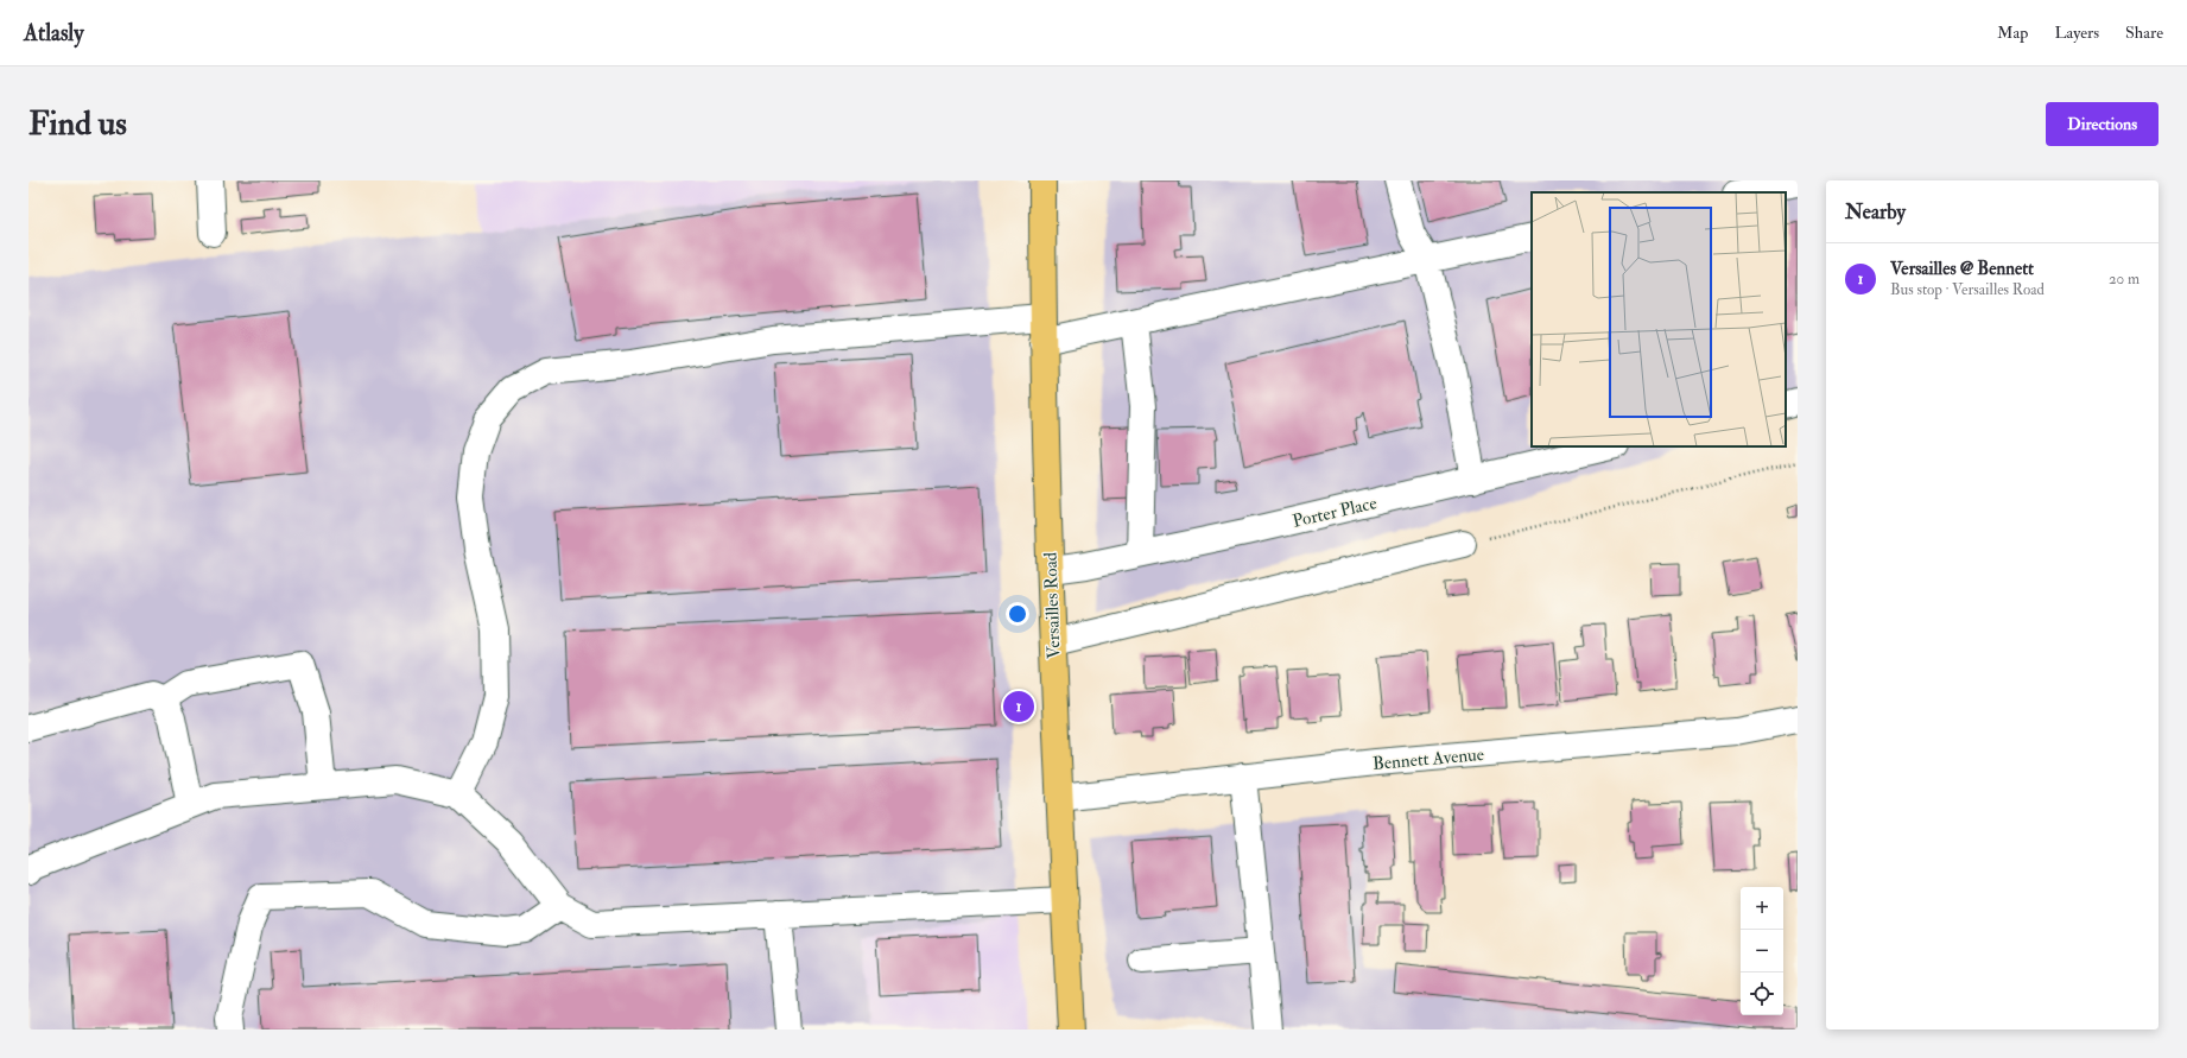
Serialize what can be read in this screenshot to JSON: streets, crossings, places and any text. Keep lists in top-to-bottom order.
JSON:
{
  "streets": {
    "main road": ["Versailles Road"],
    "street": ["Porter Place", "Bennett Avenue"]
  },
  "crossings": [
    ["Porter Place", "Versailles Road"],
    ["Versailles Road", "Bennett Avenue"]
  ],
  "page": {
    "header": "Atlasly",
    "nav": ["Map", "Layers", "Share"],
    "buttons": "Directions",
    "title": "Find us",
    "heading": "Nearby",
    "list": [
      {
        "mark": "1",
        "name": "Versailles @ Bennett",
        "note": "Bus stop · Versailles Road",
        "value": "20 m"
      }
    ],
    "pins": "1",
    "map_buttons": ["+", "−"]
  }
}
